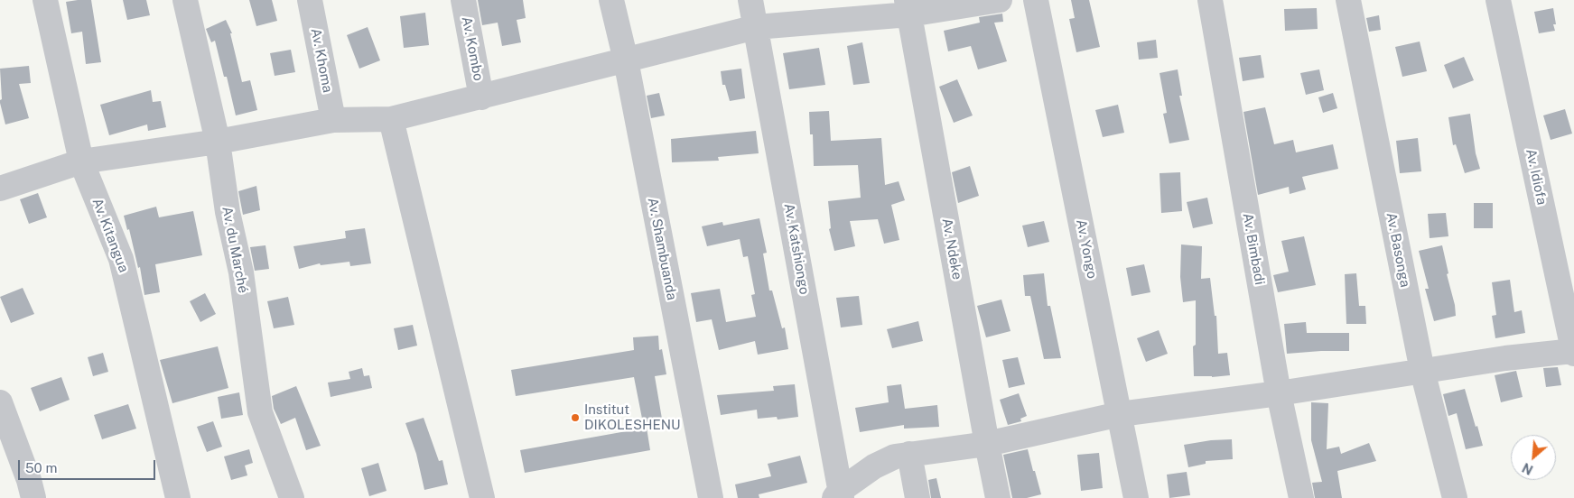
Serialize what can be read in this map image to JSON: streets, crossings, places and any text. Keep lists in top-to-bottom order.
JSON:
{
  "streets": {
    "street": [
      "Av. Kombo",
      "Av. Khoma",
      "Av. Idiofa",
      "Av. Kitangua",
      "Av. Shambuanda",
      "Av. Katshiongo",
      "Av. Ndeke",
      "Av. Yongo",
      "Av. Bimbadi",
      "Av. du Marché",
      "Av. Basonga"
    ]
  },
  "places": ["Institut DIKOLESHENU"],
  "scale_bar": "50 m",
  "north": "bottom left"
}
